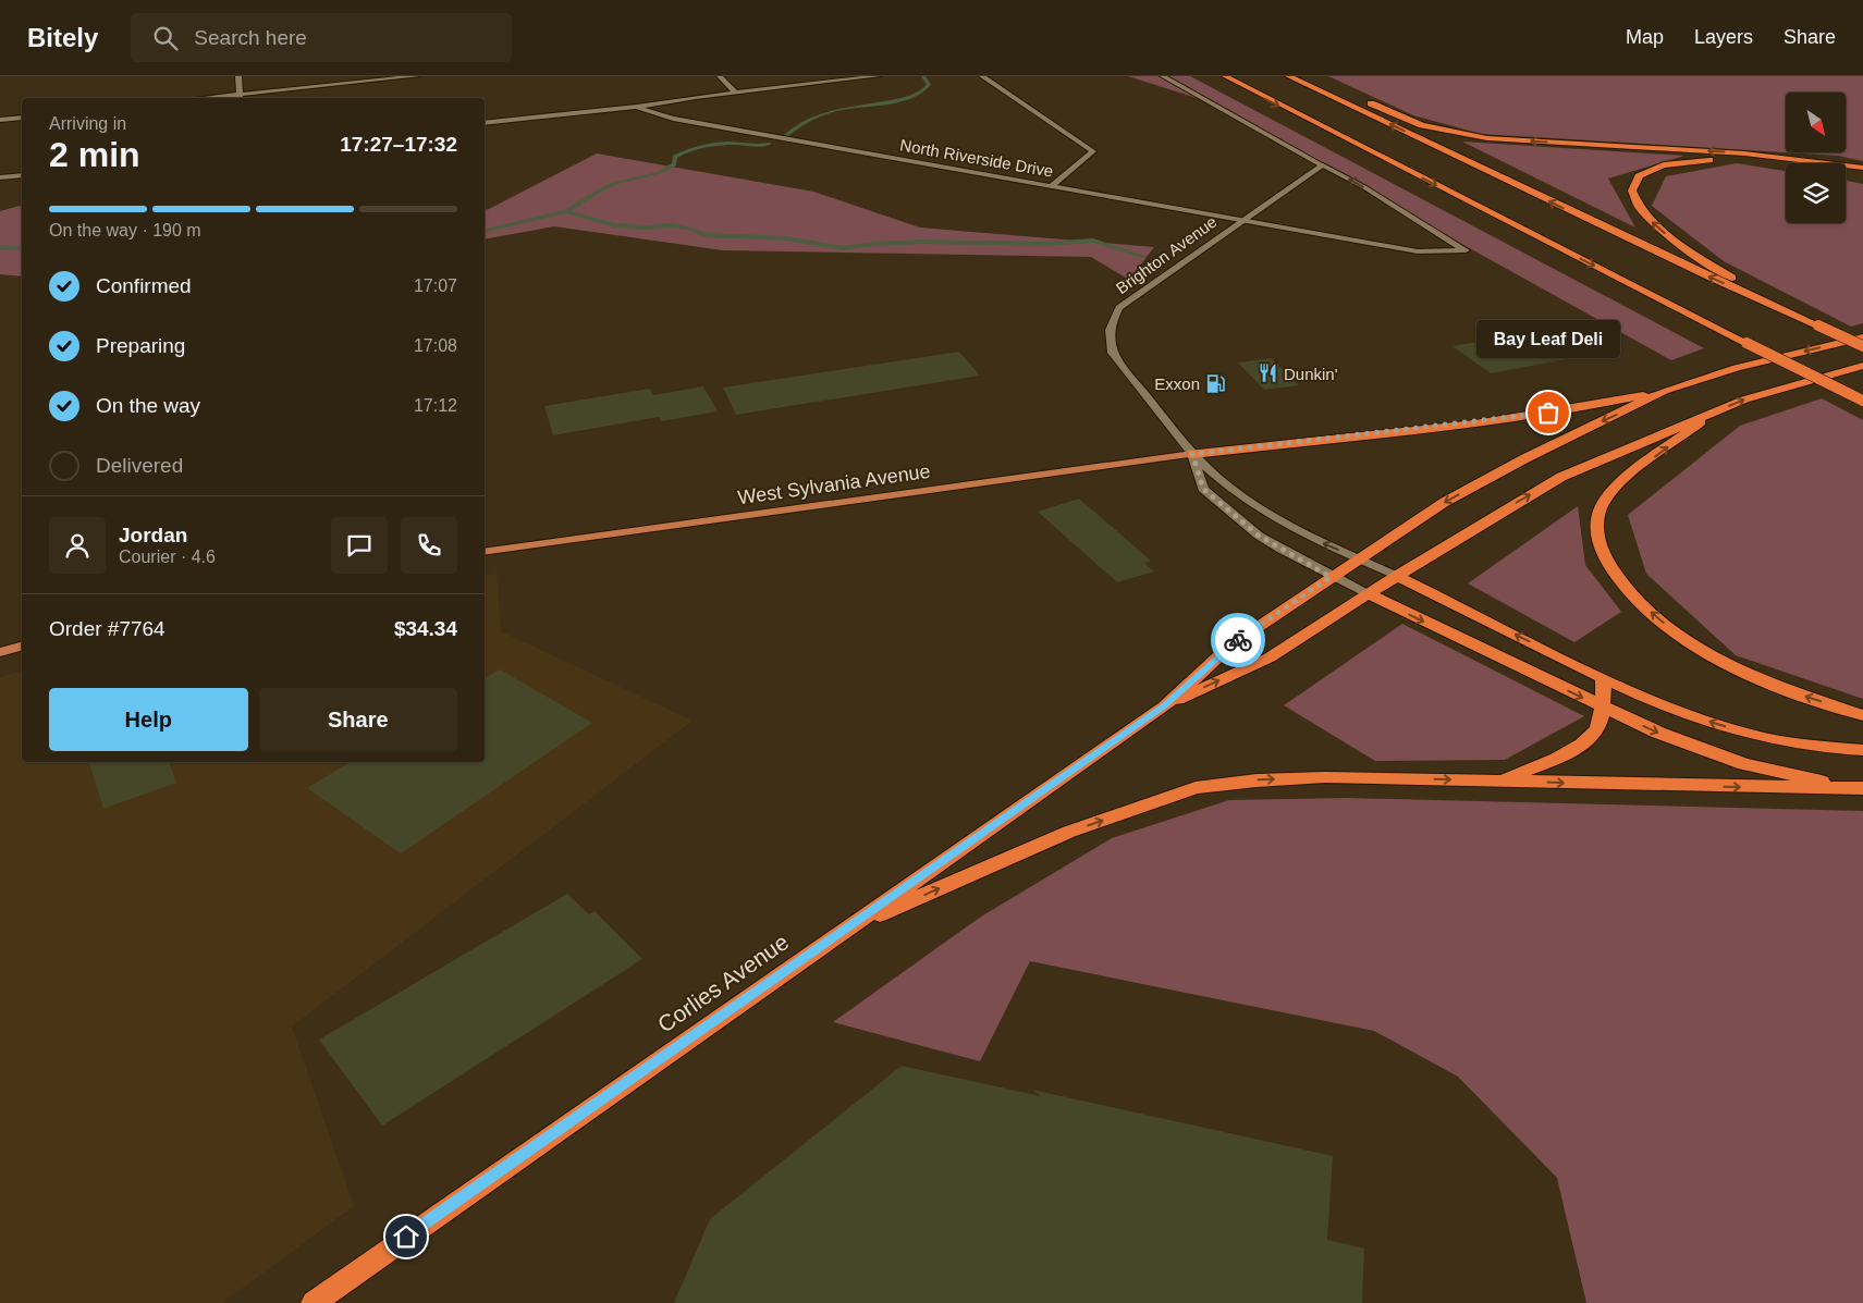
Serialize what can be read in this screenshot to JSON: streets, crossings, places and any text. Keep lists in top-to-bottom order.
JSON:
{
  "streets": {
    "highway": ["Corlies Avenue"],
    "main road": ["West Sylvania Avenue"],
    "street": ["North Riverside Drive", "Brighton Avenue"]
  },
  "crossings": [
    ["North Riverside Drive", "Brighton Avenue"],
    ["Brighton Avenue", "West Sylvania Avenue"]
  ],
  "places": {
    "restaurant": ["Dunkin'"],
    "fuel station": ["Exxon"],
    "other": ["Bay Leaf Deli"]
  },
  "north": "bottom right",
  "page": {
    "header": "Bitely",
    "search": "Search here",
    "nav": ["Map", "Layers", "Share"],
    "heading": ["2 min", "Arriving in", "17:27–17:32"],
    "panel": [
      "Jordan",
      "Courier · 4.6",
      "Order #7764",
      "$34.34"
    ],
    "bar": "On the way · 190 m",
    "list": [
      ["Confirmed", "17:07"],
      ["Preparing", "17:08"],
      ["On the way", "17:12"],
      "Delivered"
    ],
    "bubble": "Bay Leaf Deli",
    "buttons": ["Help", "Share"]
  }
}
